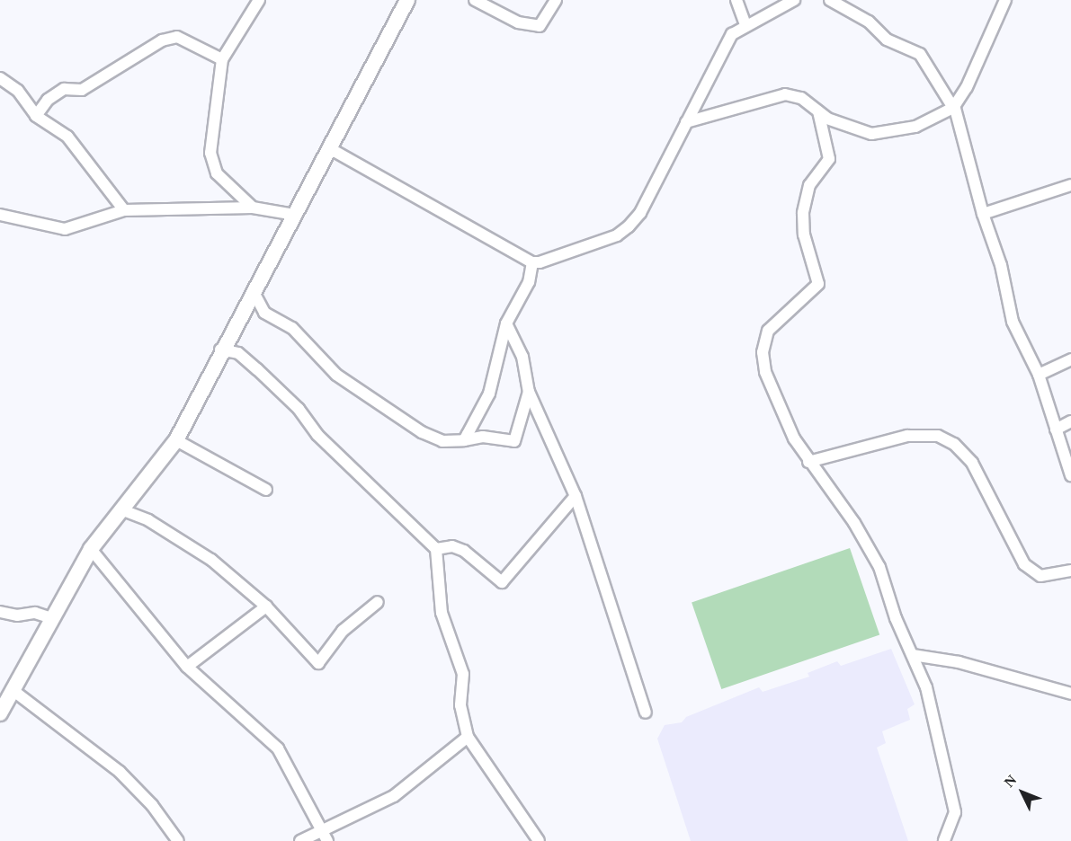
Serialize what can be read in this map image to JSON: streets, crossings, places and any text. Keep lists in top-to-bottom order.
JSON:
{
  "north": "top left"
}
